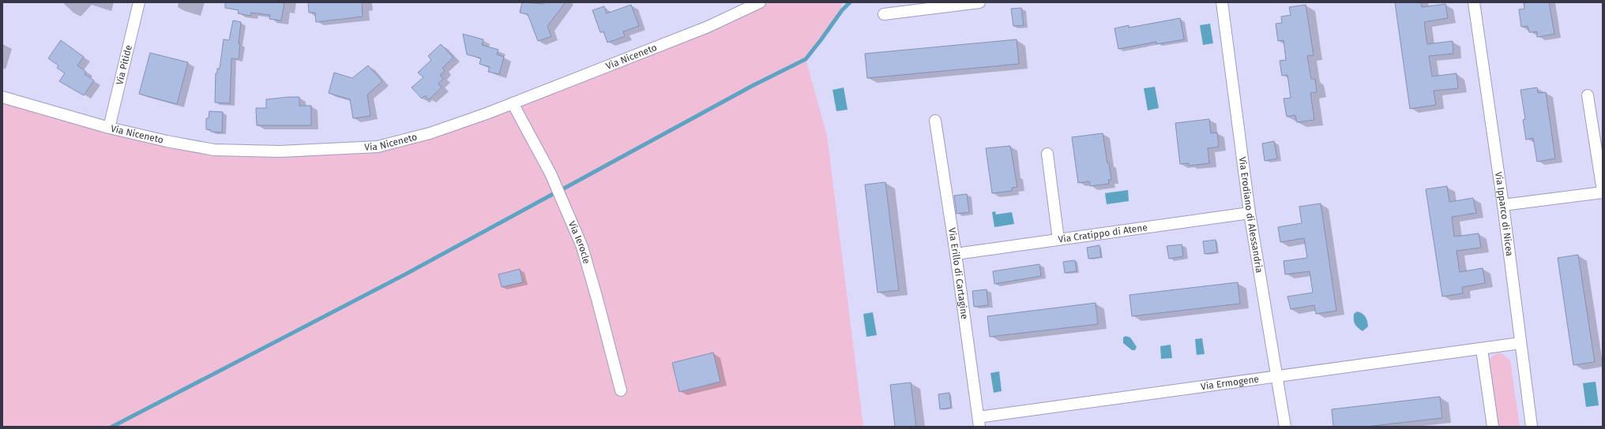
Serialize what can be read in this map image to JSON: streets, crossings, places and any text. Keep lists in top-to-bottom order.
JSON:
{
  "streets": {
    "street": [
      "Via Niceneto",
      "Via Pitide",
      "Via Erodiano di Alessandria",
      "Via Ipparco di Nicea",
      "Via Cratippo di Atene",
      "Via Ierocle",
      "Via Erillo di Cartagine",
      "Via Ermogene"
    ]
  },
  "crossings": [
    ["Via Niceneto", "Via Pitide"],
    ["Via Niceneto", "Via Ierocle"],
    ["Via Erodiano di Alessandria", "Via Cratippo di Atene"],
    ["Via Erodiano di Alessandria", "Via Ermogene"],
    ["Via Ipparco di Nicea", "Via Ermogene"],
    ["Via Cratippo di Atene", "Via Erillo di Cartagine"],
    ["Via Erillo di Cartagine", "Via Ermogene"]
  ]
}
